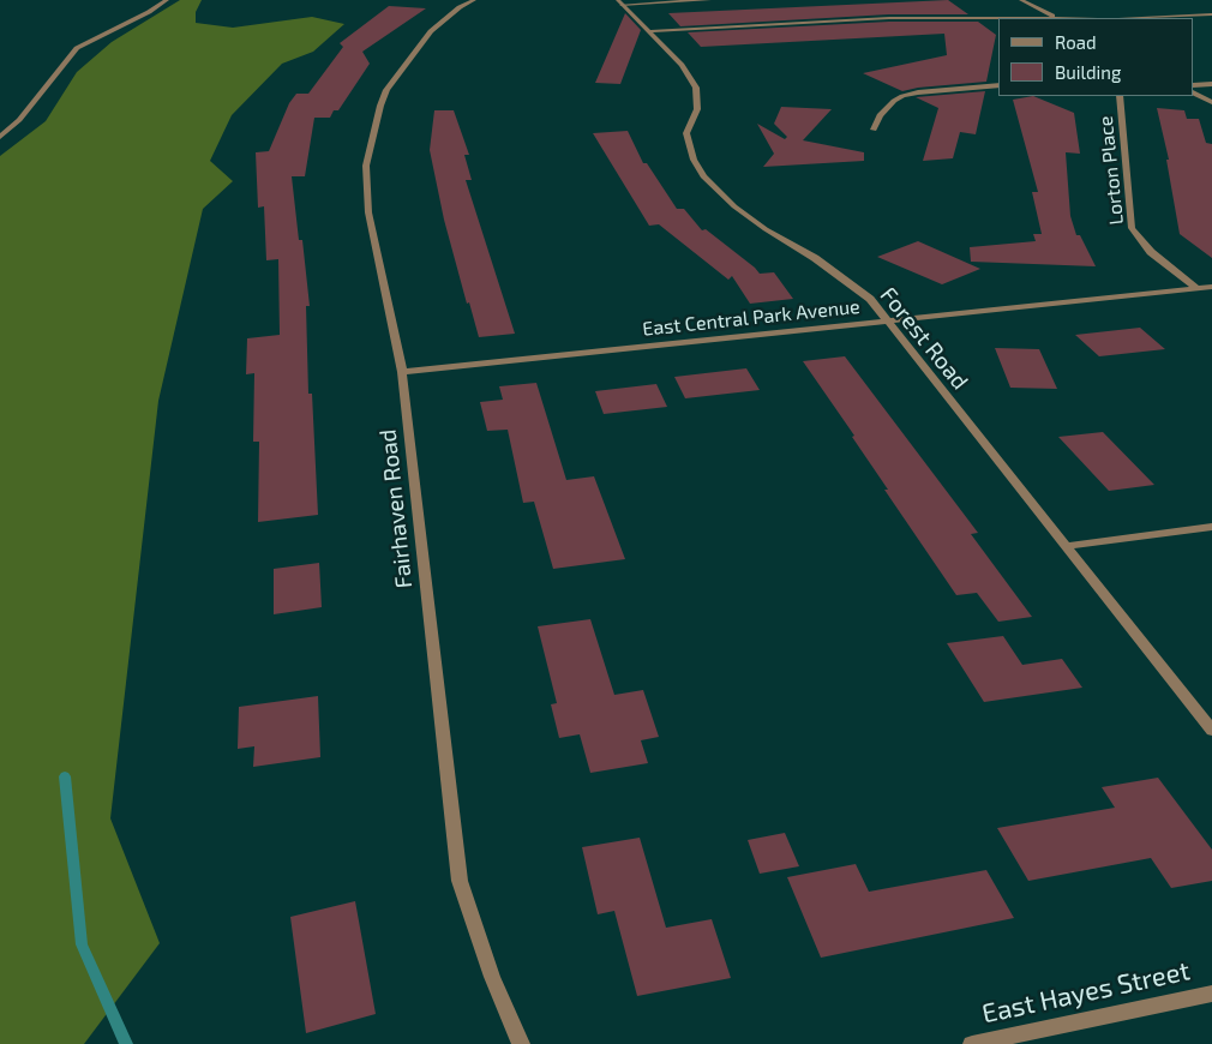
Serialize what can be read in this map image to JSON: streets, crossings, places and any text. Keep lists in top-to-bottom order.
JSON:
{
  "streets": {
    "street": [
      "Lorton Place",
      "East Central Park Avenue",
      "Forest Road",
      "Fairhaven Road",
      "East Hayes Street"
    ]
  },
  "crossings": [
    ["Lorton Place", "East Central Park Avenue"],
    ["East Central Park Avenue", "Forest Road"],
    ["East Central Park Avenue", "Fairhaven Road"]
  ],
  "legend": ["Road", "Building"]
}
